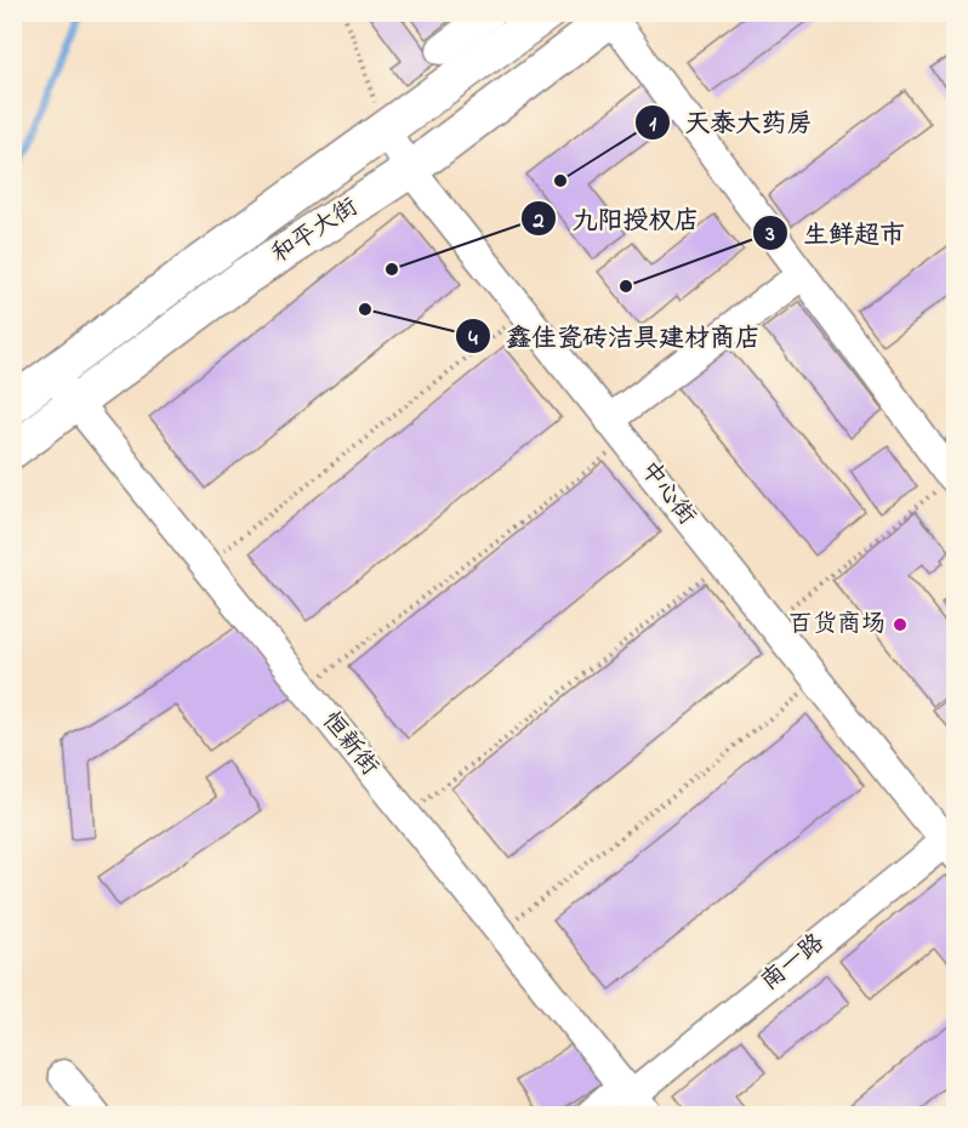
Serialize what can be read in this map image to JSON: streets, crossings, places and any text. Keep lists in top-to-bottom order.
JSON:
{
  "streets": {
    "main road": ["和平大街"],
    "street": ["中心街", "恒新街", "南一路"]
  },
  "crossings": [
    ["和平大街", "中心街"],
    ["和平大街", "恒新街"],
    ["中心街", "南一路"],
    ["恒新街", "南一路"]
  ],
  "places": [
    "天泰大药房",
    "九阳授权店",
    "生鲜超市",
    "鑫佳瓷砖洁具建材商店",
    "百货商场"
  ]
}
